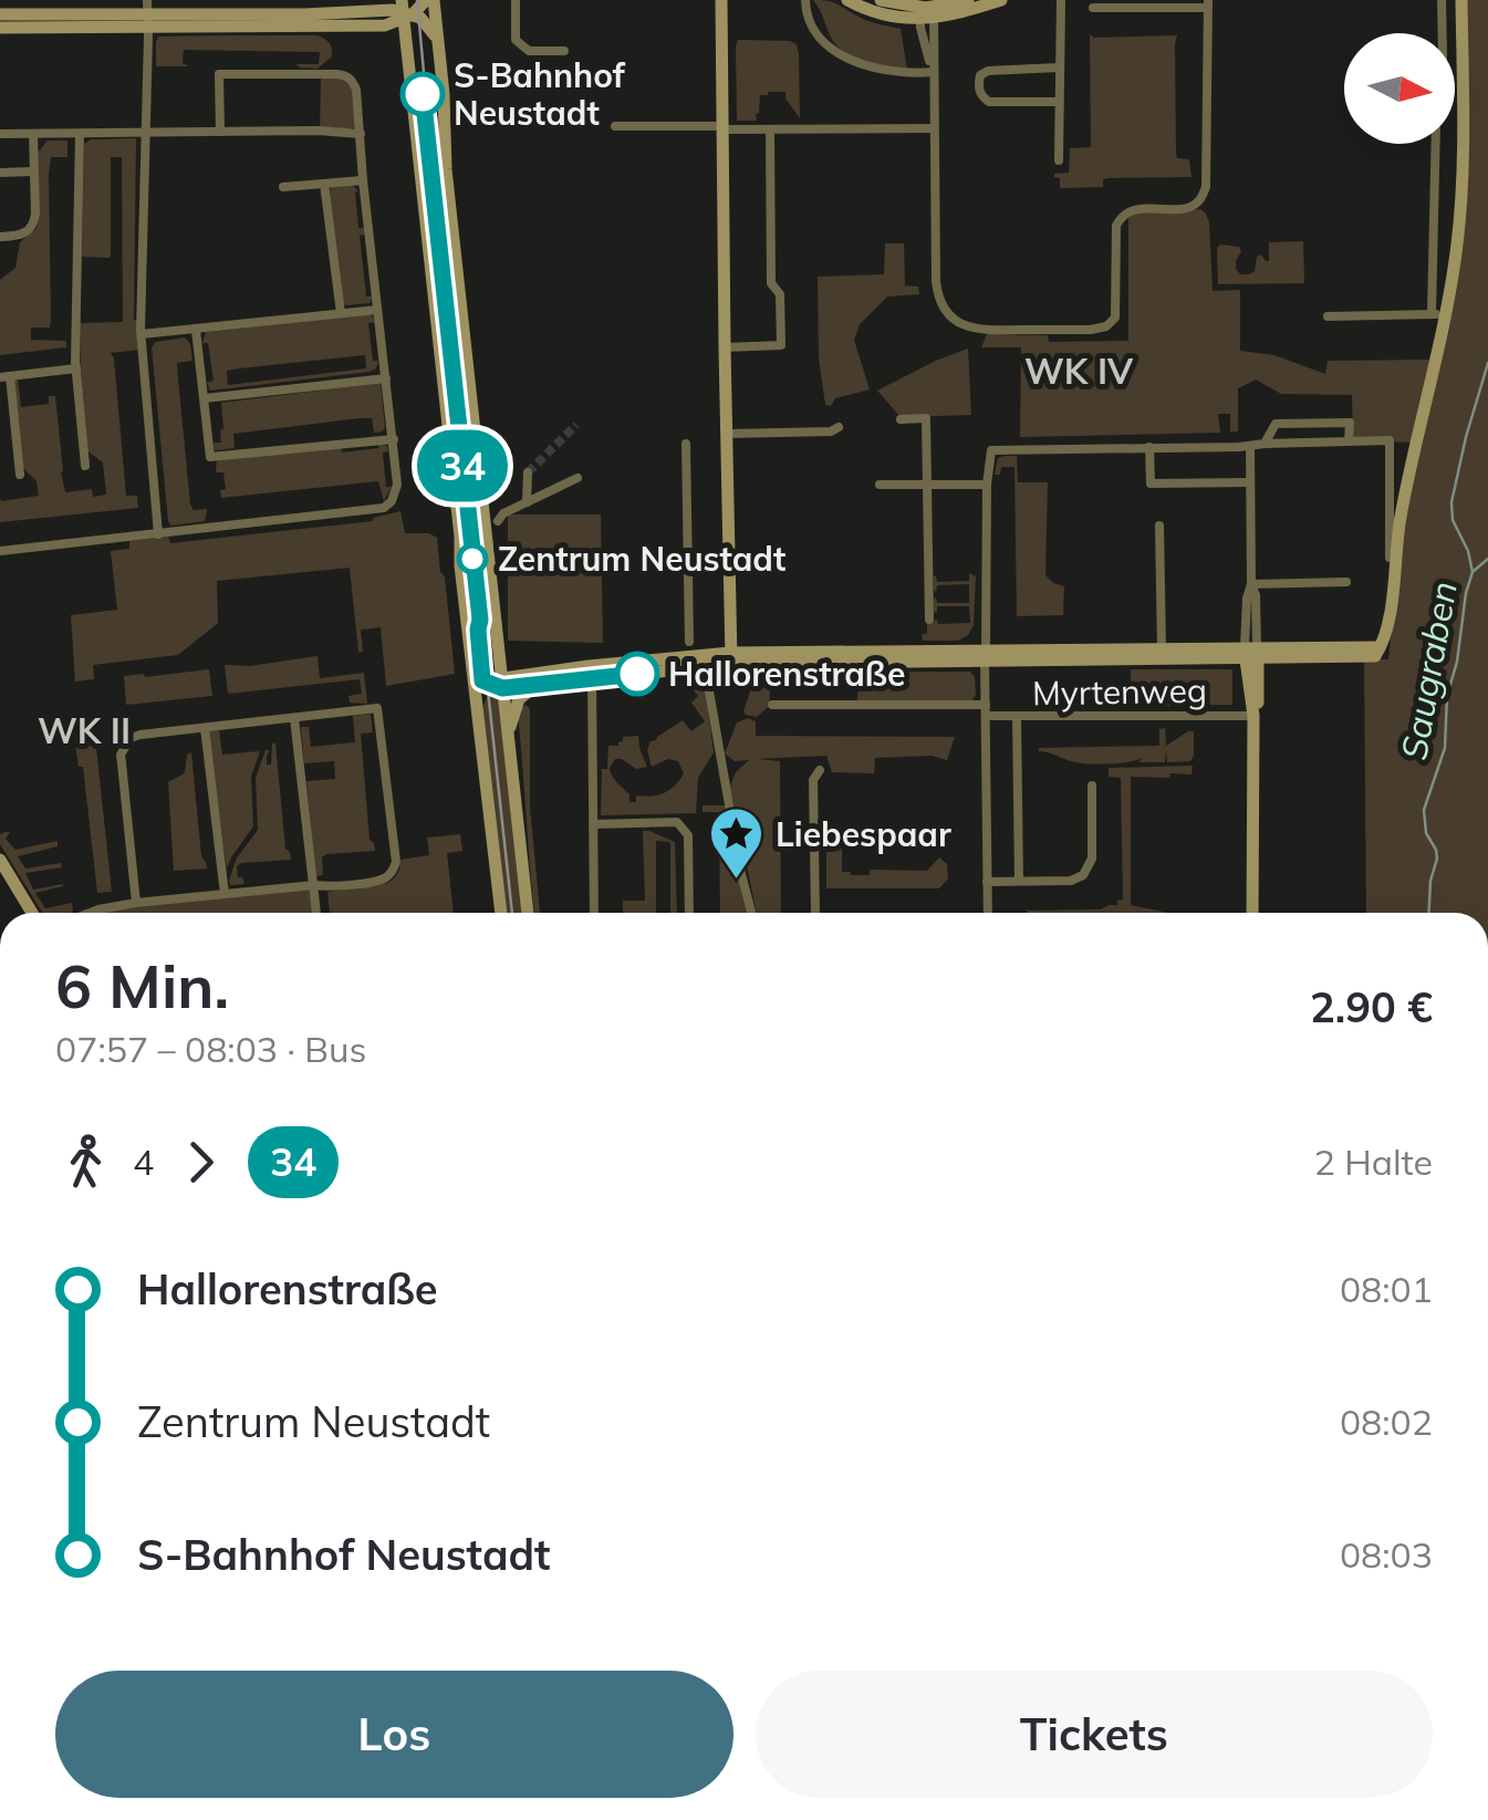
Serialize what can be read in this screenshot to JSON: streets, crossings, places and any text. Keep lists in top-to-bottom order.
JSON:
{
  "streets": {
    "street": ["Myrtenweg"]
  },
  "districts": ["WK IV", "WK II"],
  "water": ["Saugraben"],
  "places": {
    "other": ["S-Bahnhof Neustadt", "Zentrum Neustadt", "Hallorenstraße"],
    "place": ["Liebespaar"]
  },
  "lines": ["bus line 34"],
  "north": "right",
  "page": {
    "on_map": "34",
    "heading": ["6 Min.", "07:57 – 08:03 · Bus", "2.90 €"],
    "legs": ["4", "34", "2 Halte"],
    "list": [
      {
        "name": "Hallorenstraße",
        "value": "08:01"
      },
      {
        "name": "Zentrum Neustadt",
        "value": "08:02"
      },
      {
        "name": "S-Bahnhof Neustadt",
        "value": "08:03"
      }
    ],
    "buttons": ["Los", "Tickets"]
  }
}
